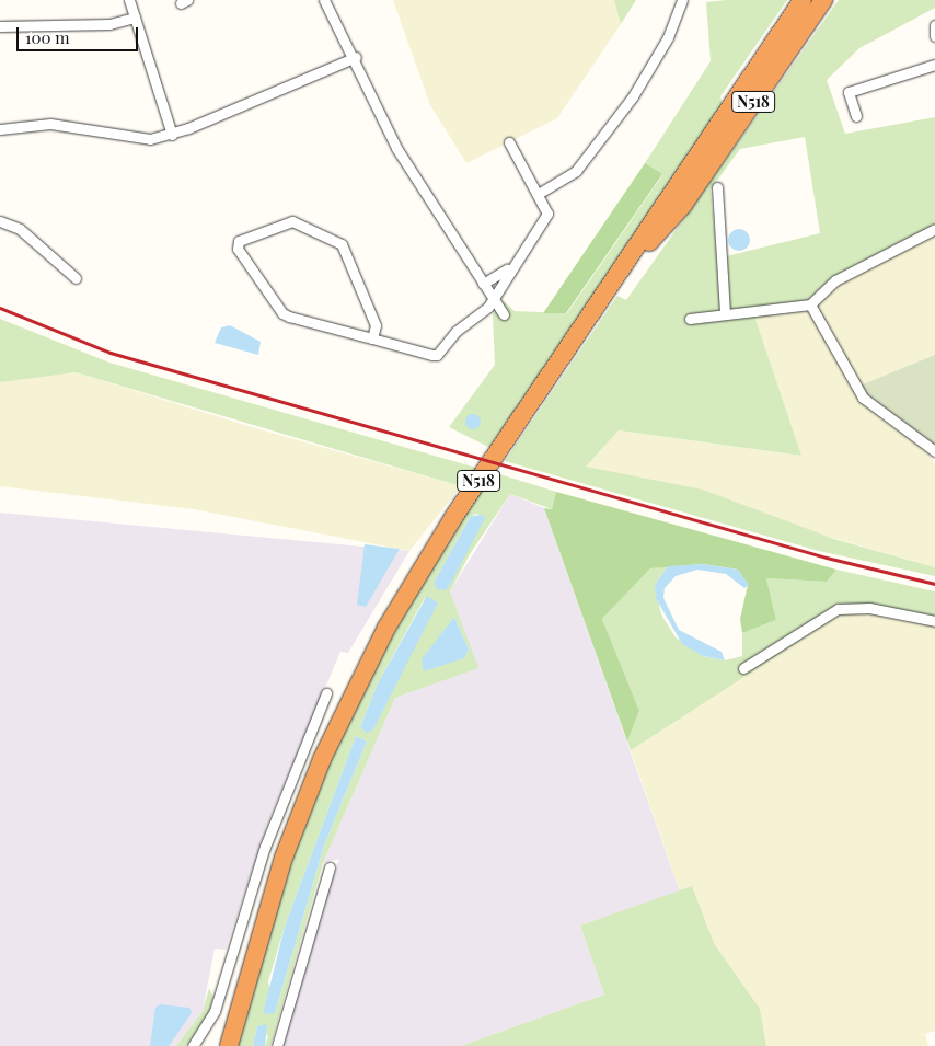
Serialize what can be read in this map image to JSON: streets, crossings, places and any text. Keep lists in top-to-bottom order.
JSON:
{
  "streets": {
    "highway": ["N518"]
  },
  "scale_bar": "100 m"
}
